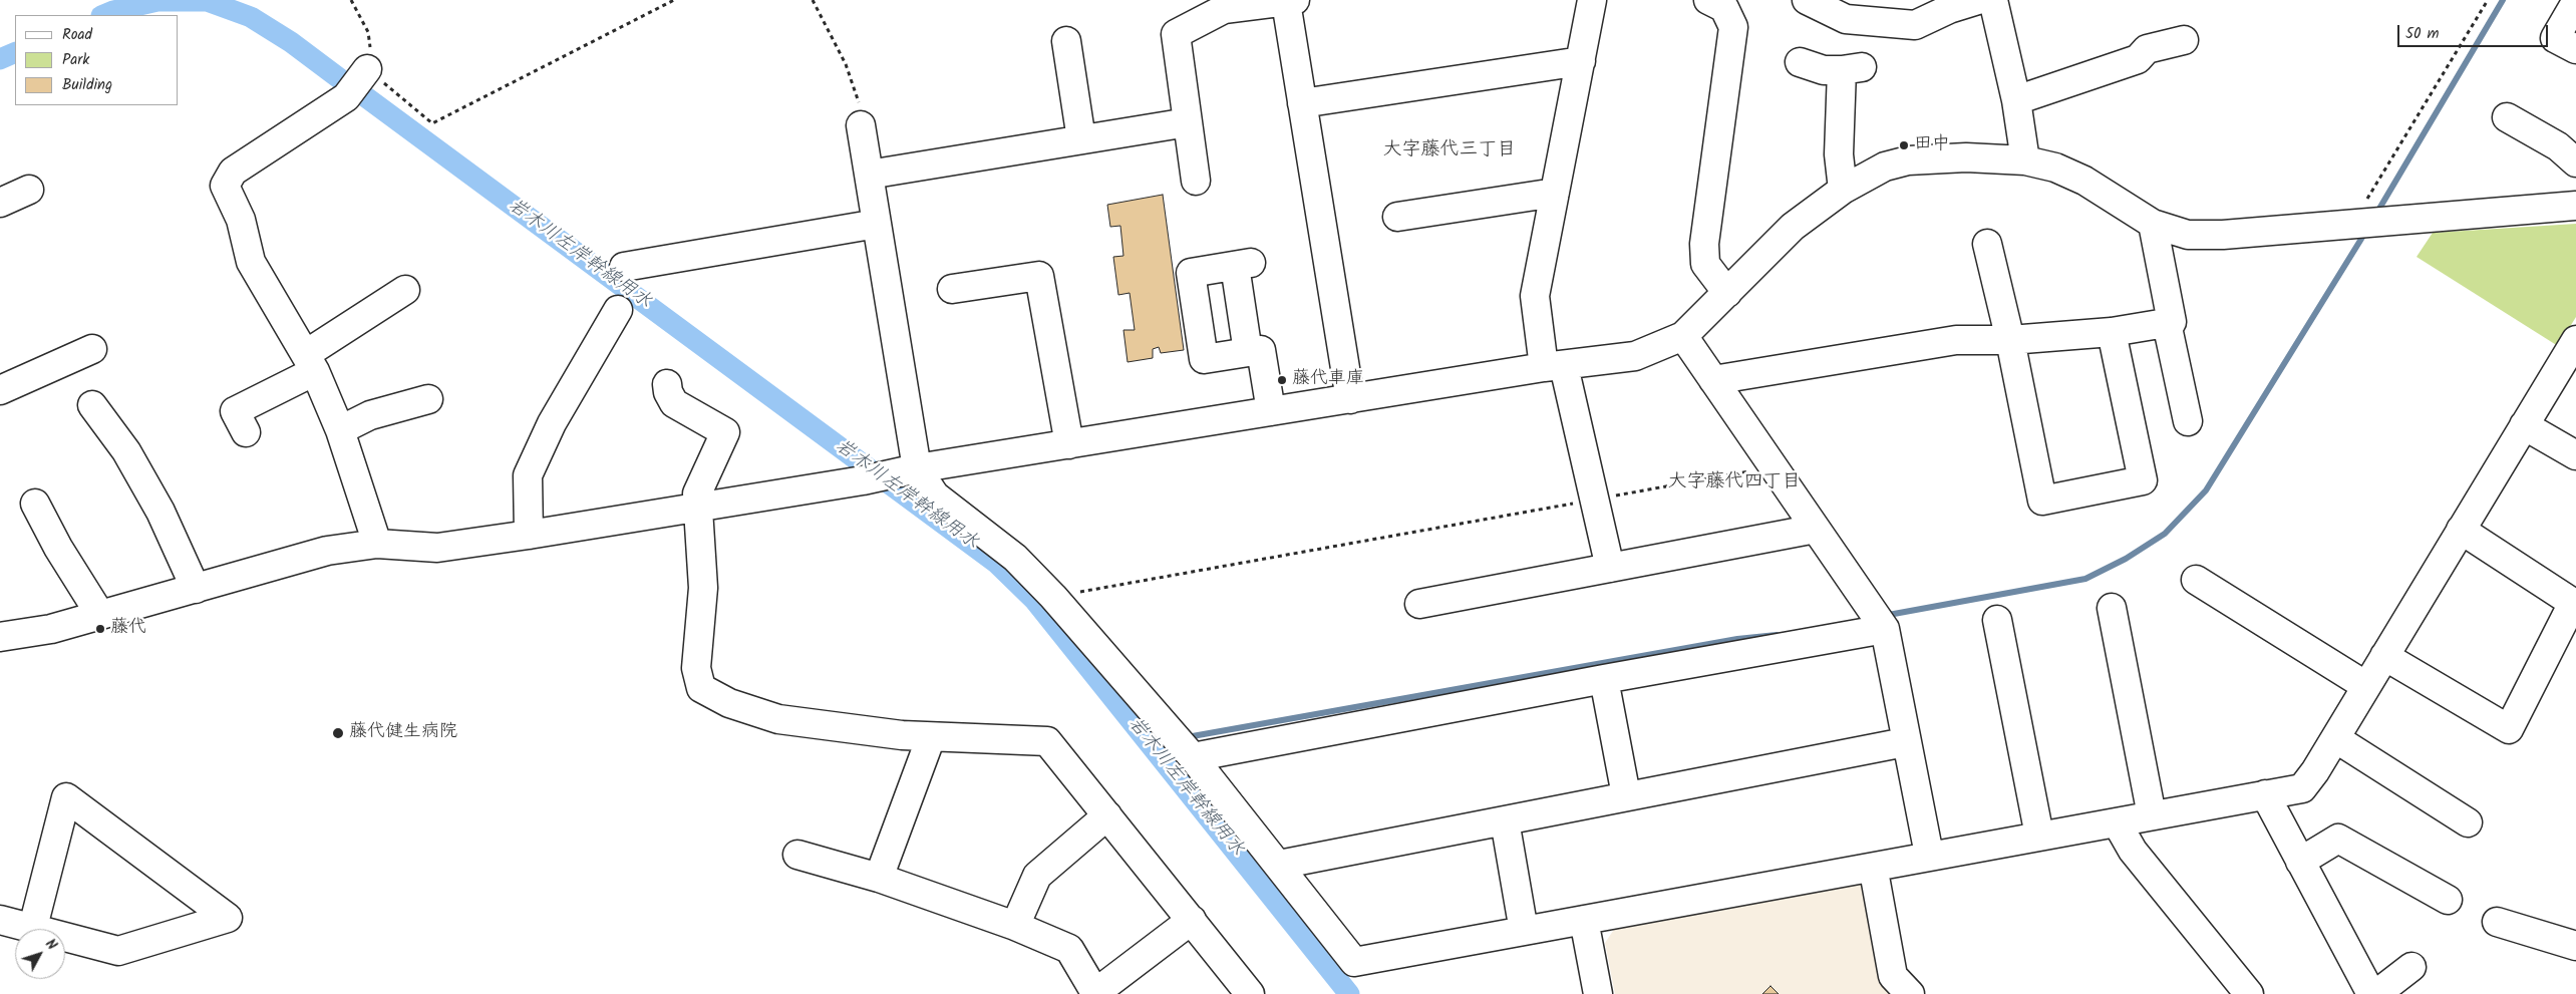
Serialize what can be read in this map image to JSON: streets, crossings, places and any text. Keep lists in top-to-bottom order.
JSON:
{
  "districts": ["大字藤代三丁目", "大字藤代四丁目"],
  "water": ["岩木川左岸幹線用水"],
  "places": [
    "田中",
    "藤代車庫",
    "藤代",
    "藤代健生病院"
  ],
  "legend": ["Road", "Park", "Building"],
  "scale_bar": "50 m",
  "north": "top right"
}
